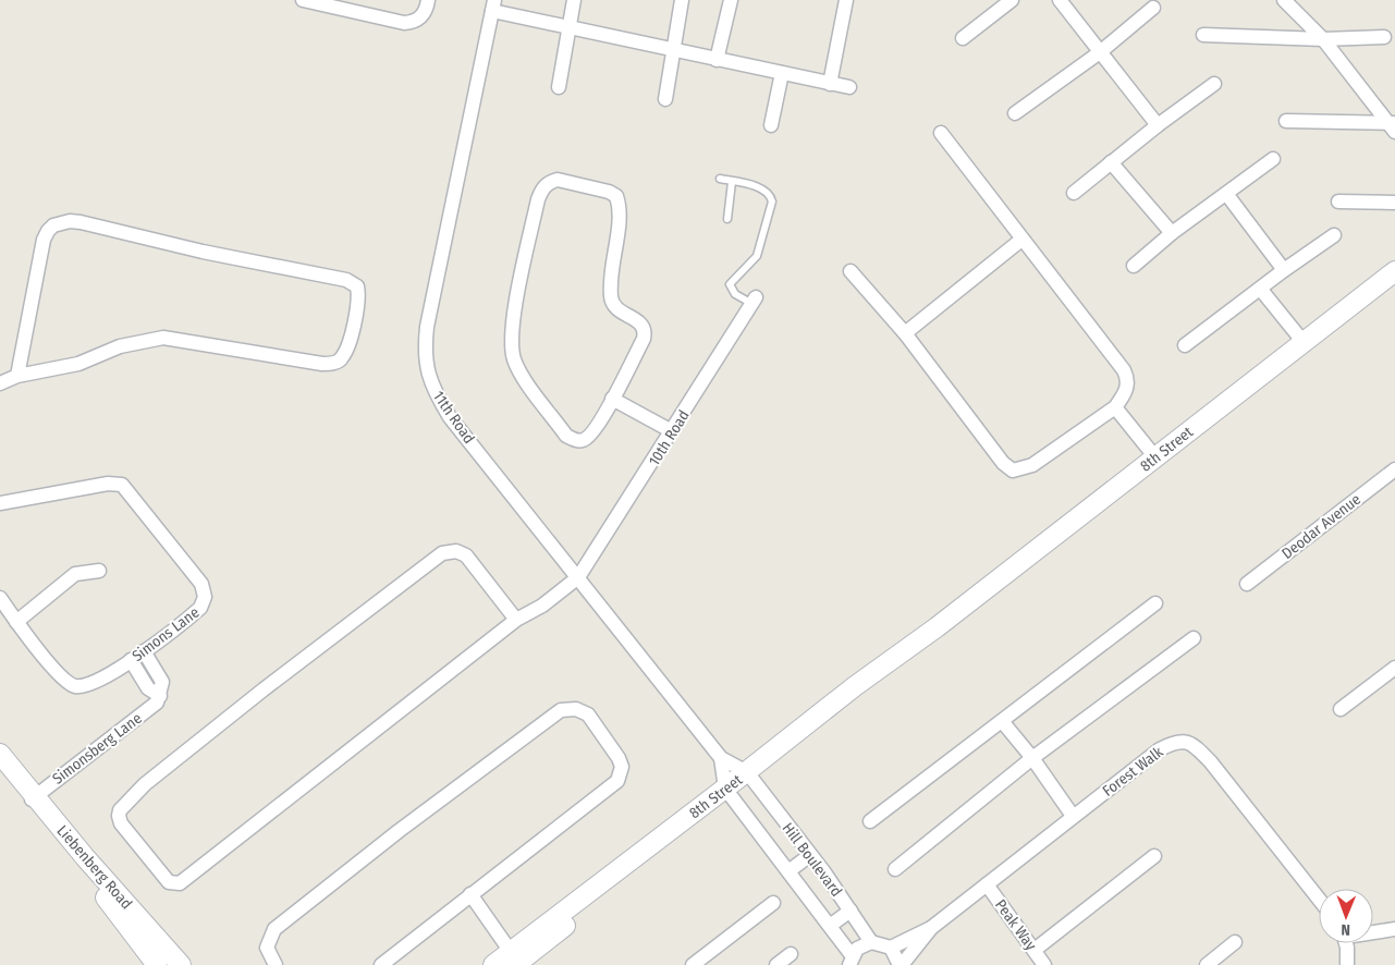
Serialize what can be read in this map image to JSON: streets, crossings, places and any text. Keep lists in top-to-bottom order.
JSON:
{
  "streets": {
    "street": [
      "11th Road",
      "10th Road",
      "8th Street",
      "Deodar Avenue",
      "Simons Lane",
      "Simonsberg Lane",
      "Forest Walk",
      "Hill Boulevard",
      "Liebenberg Road",
      "Peak Way"
    ]
  },
  "crossings": [
    ["11th Road", "10th Road"],
    ["11th Road", "8th Street"],
    ["11th Road", "Hill Boulevard"],
    ["8th Street", "Hill Boulevard"],
    ["Simonsberg Lane", "Liebenberg Road"],
    ["Forest Walk", "Peak Way"]
  ],
  "north": "bottom"
}
